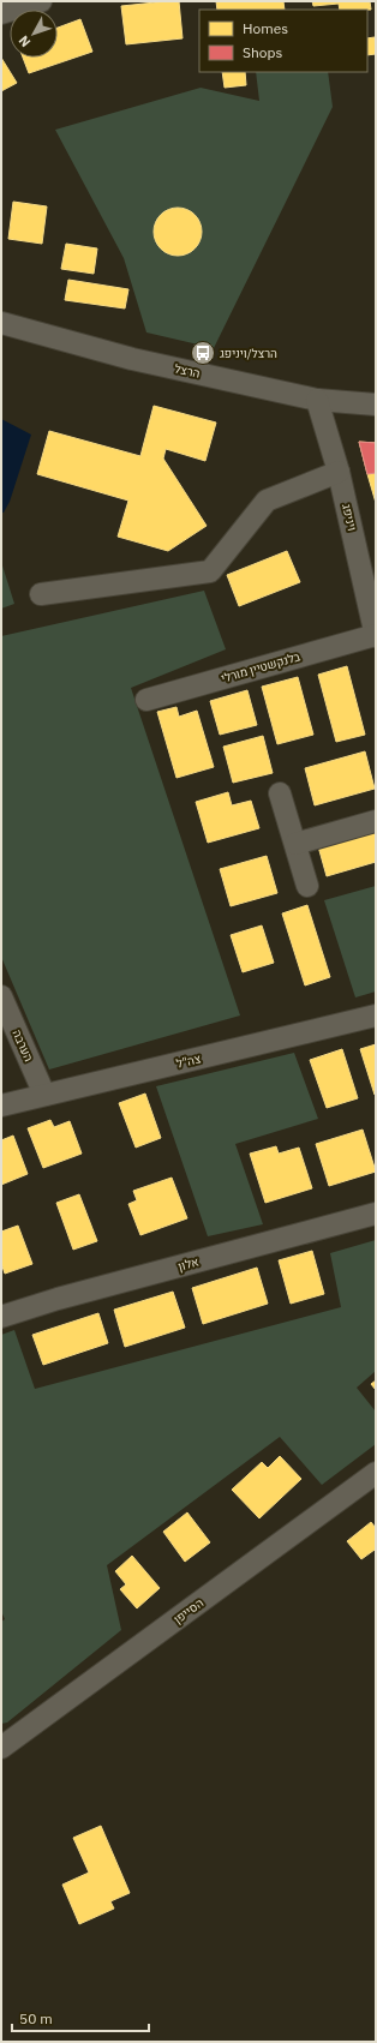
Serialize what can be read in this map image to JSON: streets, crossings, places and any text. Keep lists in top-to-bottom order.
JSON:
{
  "streets": {
    "street": [
      "הרצל",
      "ויניפג",
      "בלנקשטיין מורלי",
      "הערבה",
      "צה\"ל",
      "אלון",
      "הסייפן"
    ]
  },
  "crossings": [
    ["הרצל", "ויניפג"],
    ["ויניפג", "בלנקשטיין מורלי"],
    ["הערבה", "צה\"ל"]
  ],
  "places": {
    "bus stop": ["הרצל/ויניפג"]
  },
  "legend": ["Homes", "Shops"],
  "scale_bar": "50 m",
  "north": "bottom left"
}
